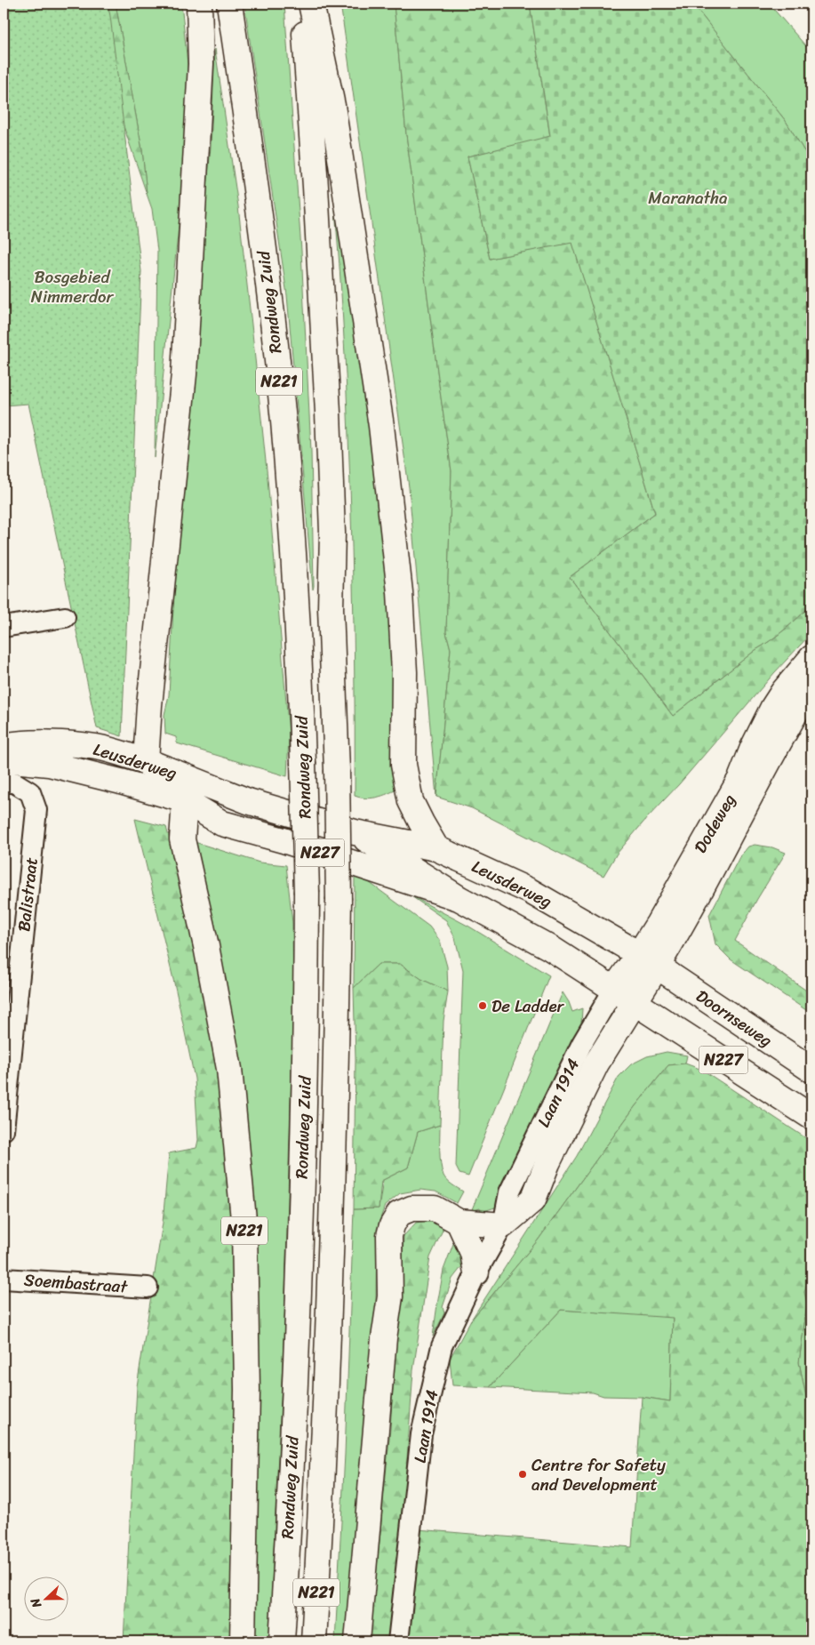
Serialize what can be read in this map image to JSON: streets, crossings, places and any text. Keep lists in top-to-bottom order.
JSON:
{
  "streets": {
    "main road": [
      "Rondweg Zuid",
      "N221",
      "Leusderweg",
      "Dodeweg",
      "N227",
      "Doornseweg",
      "Laan 1914"
    ],
    "street": ["Balistraat", "Soembastraat"]
  },
  "crossings": [
    ["N221", "Leusderweg"],
    ["N221", "Laan 1914"],
    ["Leusderweg", "Dodeweg"],
    ["Leusderweg", "N227"],
    ["Leusderweg", "Doornseweg"],
    ["Leusderweg", "Laan 1914"],
    ["Dodeweg", "N227"],
    ["Dodeweg", "Doornseweg"],
    ["Dodeweg", "Laan 1914"],
    ["N227", "Laan 1914"]
  ],
  "parks": ["Maranatha", "Bosgebied Nimmerdor"],
  "places": ["De Ladder", "Centre for Safety and Development"],
  "north": "left"
}
